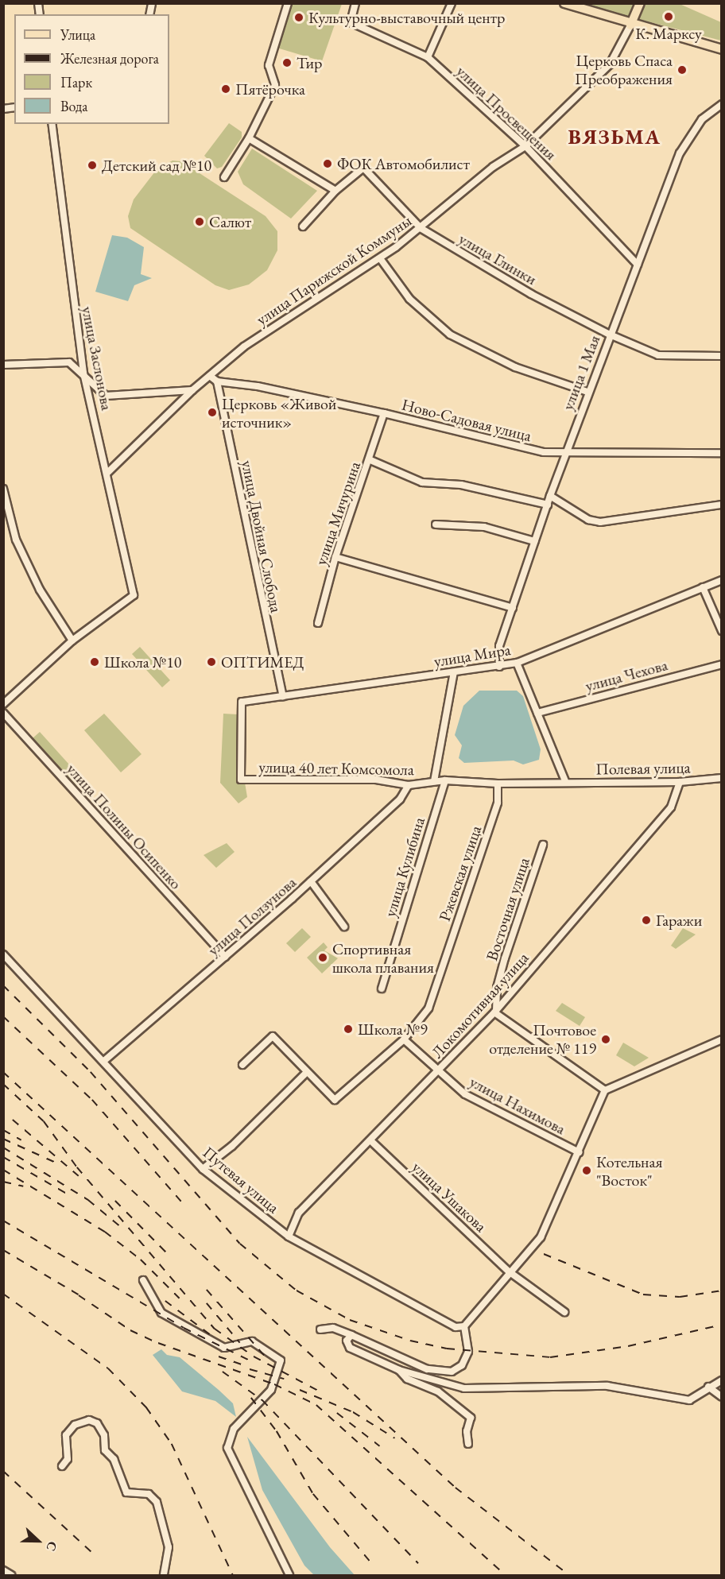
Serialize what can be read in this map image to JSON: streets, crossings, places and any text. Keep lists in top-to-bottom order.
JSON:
{
  "streets": {
    "street": [
      "улица Просвещения",
      "улица Глинки",
      "улица Парижской Коммуны",
      "улица Заслонова",
      "улица 1 Мая",
      "Ново-Садовая улица",
      "улица Мичурина",
      "улица Двойная Слобода",
      "улица Мира",
      "улица Чехова",
      "улица 40 лет Комсомола",
      "Полевая улица",
      "улица Полины Осипенко",
      "улица Кулибина",
      "Ржевская улица",
      "Восточная улица",
      "улица Ползунова",
      "Локомотивная улица",
      "улица Нахимова",
      "Путевая улица",
      "улица Ушакова"
    ]
  },
  "crossings": [
    ["улица Просвещения", "улица Парижской Коммуны"],
    ["улица Просвещения", "улица 1 Мая"],
    ["улица Глинки", "улица Парижской Коммуны"],
    ["улица Глинки", "улица 1 Мая"],
    ["улица Парижской Коммуны", "улица Заслонова"],
    ["улица Парижской Коммуны", "Ново-Садовая улица"],
    ["улица 1 Мая", "Ново-Садовая улица"],
    ["улица 1 Мая", "улица Мира"],
    ["Ново-Садовая улица", "улица Мичурина"],
    ["Ново-Садовая улица", "улица Двойная Слобода"],
    ["улица Двойная Слобода", "улица Мира"],
    ["улица Мира", "улица 40 лет Комсомола"],
    ["улица 40 лет Комсомола", "Полевая улица"],
    ["улица 40 лет Комсомола", "улица Кулибина"],
    ["улица 40 лет Комсомола", "Ржевская улица"],
    ["улица 40 лет Комсомола", "улица Ползунова"],
    ["Полевая улица", "Локомотивная улица"],
    ["улица Полины Осипенко", "улица Ползунова"],
    ["Ржевская улица", "улица Нахимова"],
    ["Восточная улица", "Локомотивная улица"],
    ["улица Ползунова", "Путевая улица"],
    ["Локомотивная улица", "улица Нахимова"],
    ["Локомотивная улица", "Путевая улица"],
    ["Локомотивная улица", "улица Ушакова"]
  ],
  "districts": ["ВЯЗЬМА"],
  "places": [
    "К. Марксу",
    "Культурно-выставочный центр",
    "Тир",
    "Церковь Спаса Преображения",
    "Пятёрочка",
    "ФОК Автомобилист",
    "Детский сад №10",
    "Салют",
    "Церковь «Живой источник»",
    "Школа №10",
    "ОПТИМЕД",
    "Гаражи",
    "Спортивная школа плавания",
    "Школа №9",
    "Почтовое отделение № 119",
    "Котельная \"Восток\""
  ],
  "legend": [
    "Улица",
    "Железная дорога",
    "Парк",
    "Вода"
  ],
  "north": "right"
}
